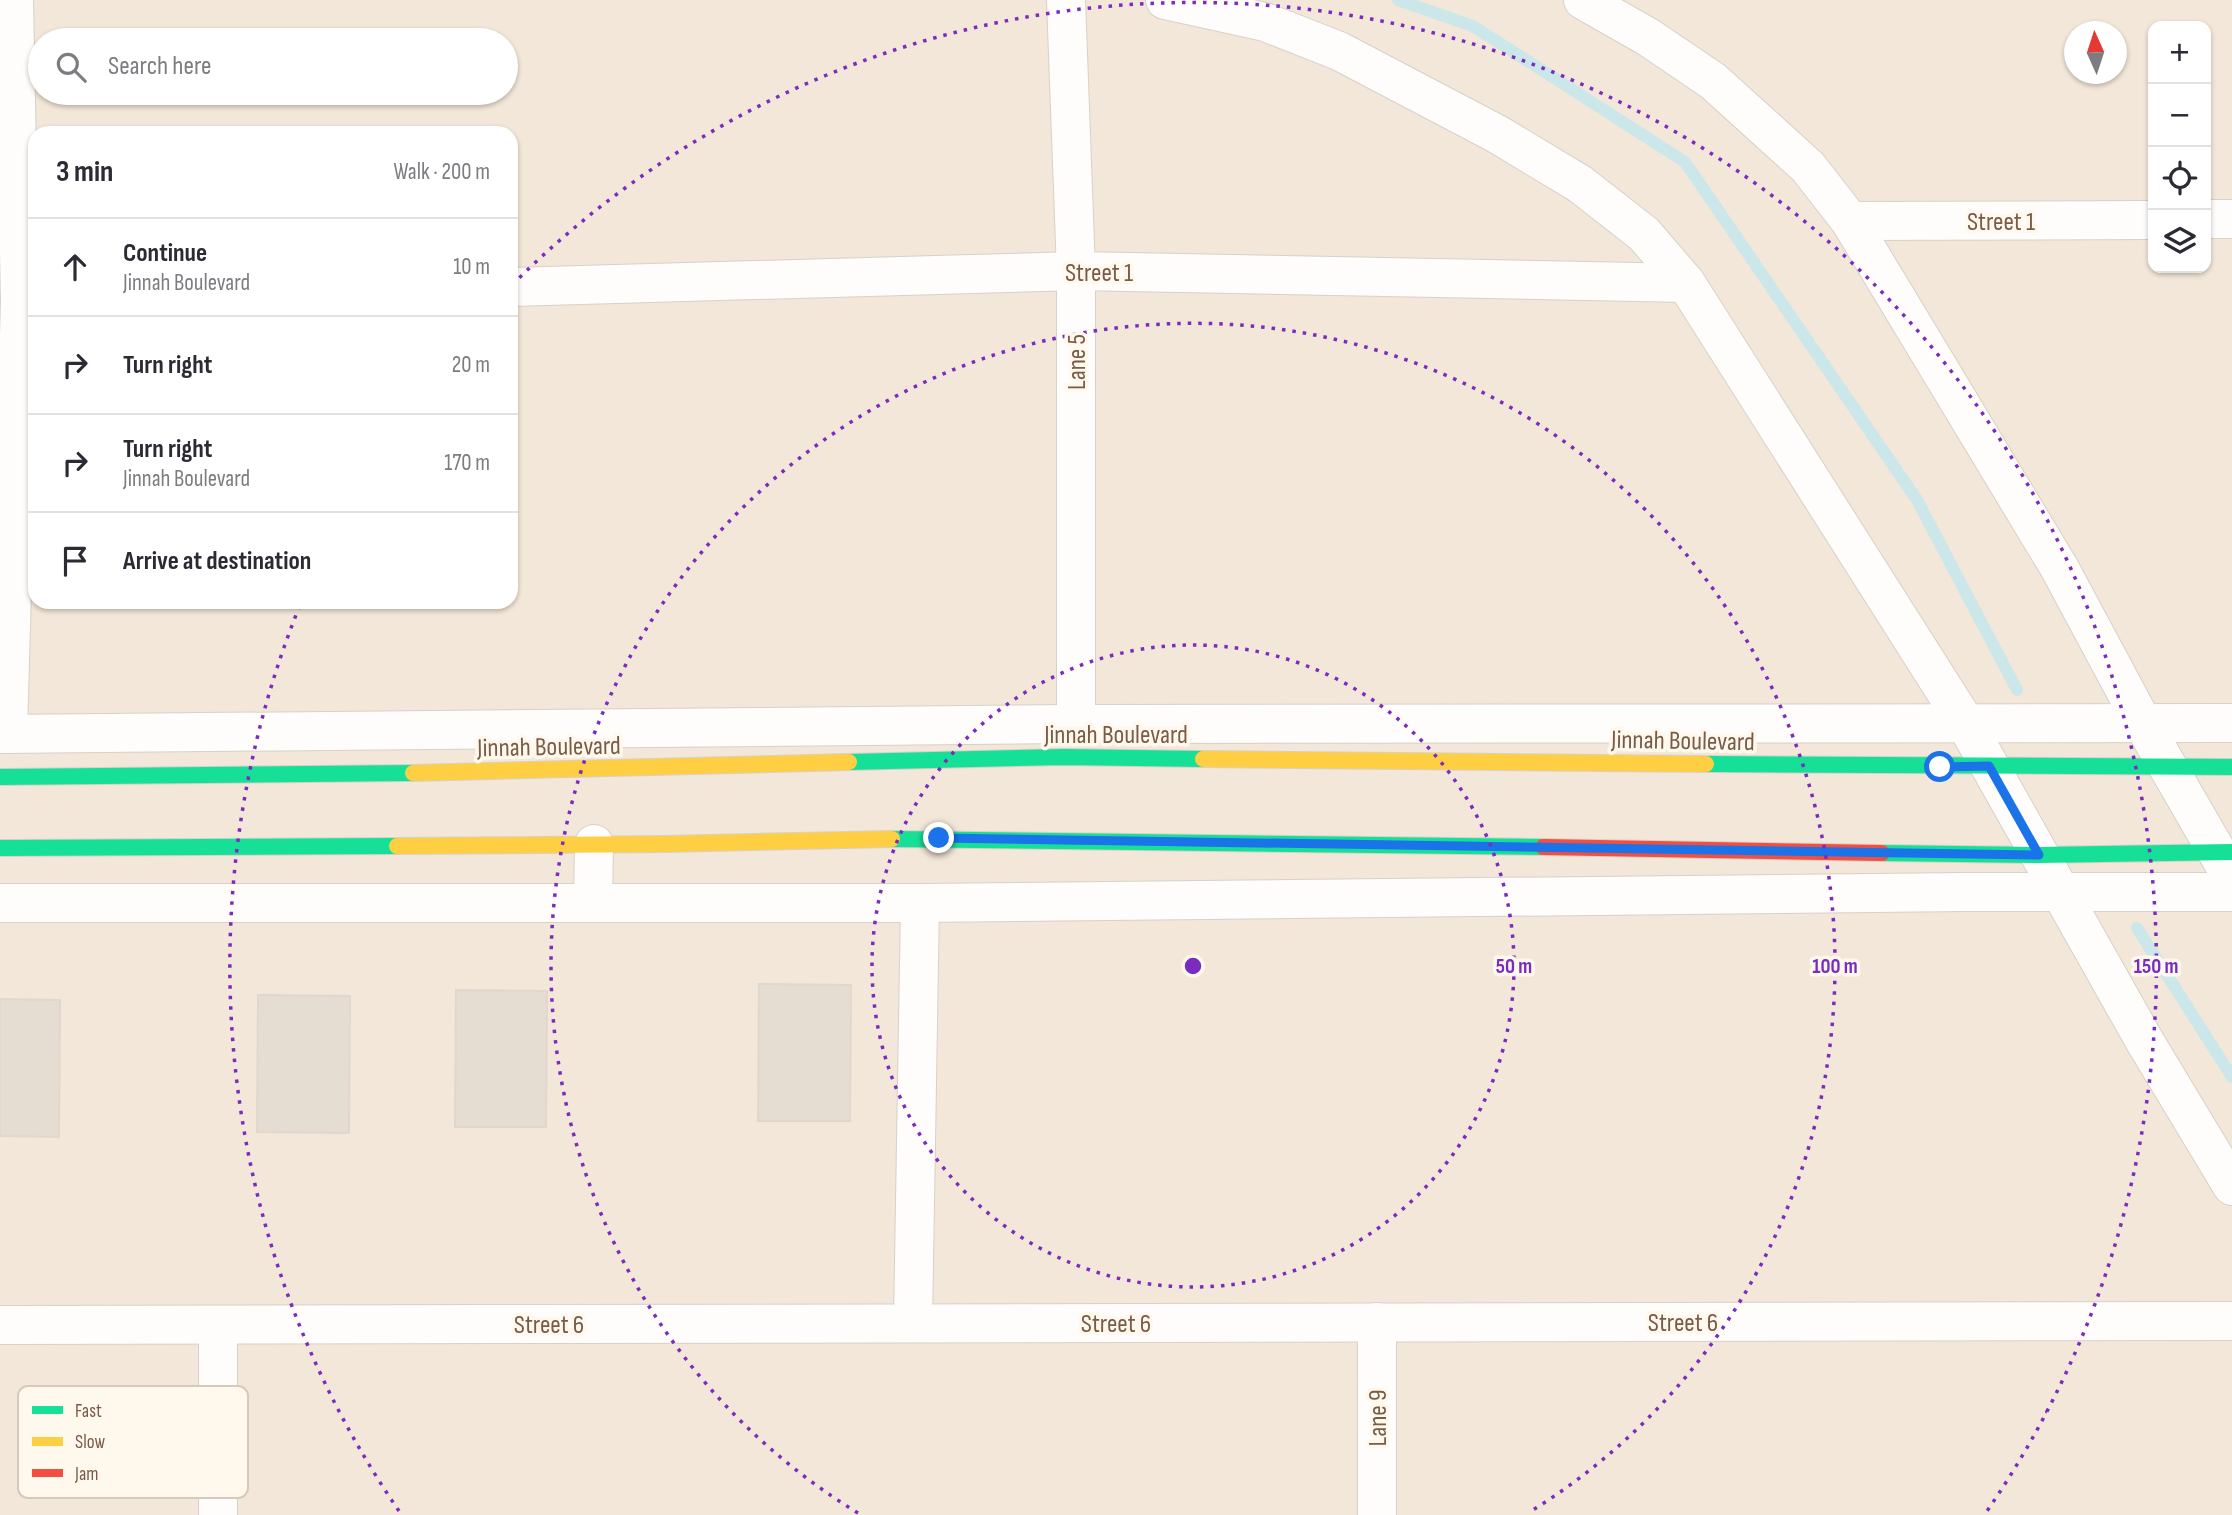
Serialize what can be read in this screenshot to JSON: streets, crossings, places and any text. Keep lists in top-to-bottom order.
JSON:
{
  "streets": {
    "street": [
      "Street 1",
      "Lane 5",
      "Jinnah Boulevard",
      "Street 6",
      "Lane 9"
    ]
  },
  "crossings": [
    ["Street 1", "Lane 5"],
    ["Street 6", "Lane 9"]
  ],
  "legend": ["Fast", "Slow", "Jam"],
  "north": "top",
  "page": {
    "map_buttons": ["+", "−"],
    "search": "Search here",
    "heading": ["3 min", "Walk · 200 m"],
    "list": [
      ["Continue", "Jinnah Boulevard", "10 m"],
      ["Turn right", "20 m"],
      ["Turn right", "Jinnah Boulevard", "170 m"],
      "Arrive at destination"
    ]
  },
  "rings": ["50 m", "100 m", "150 m"]
}
